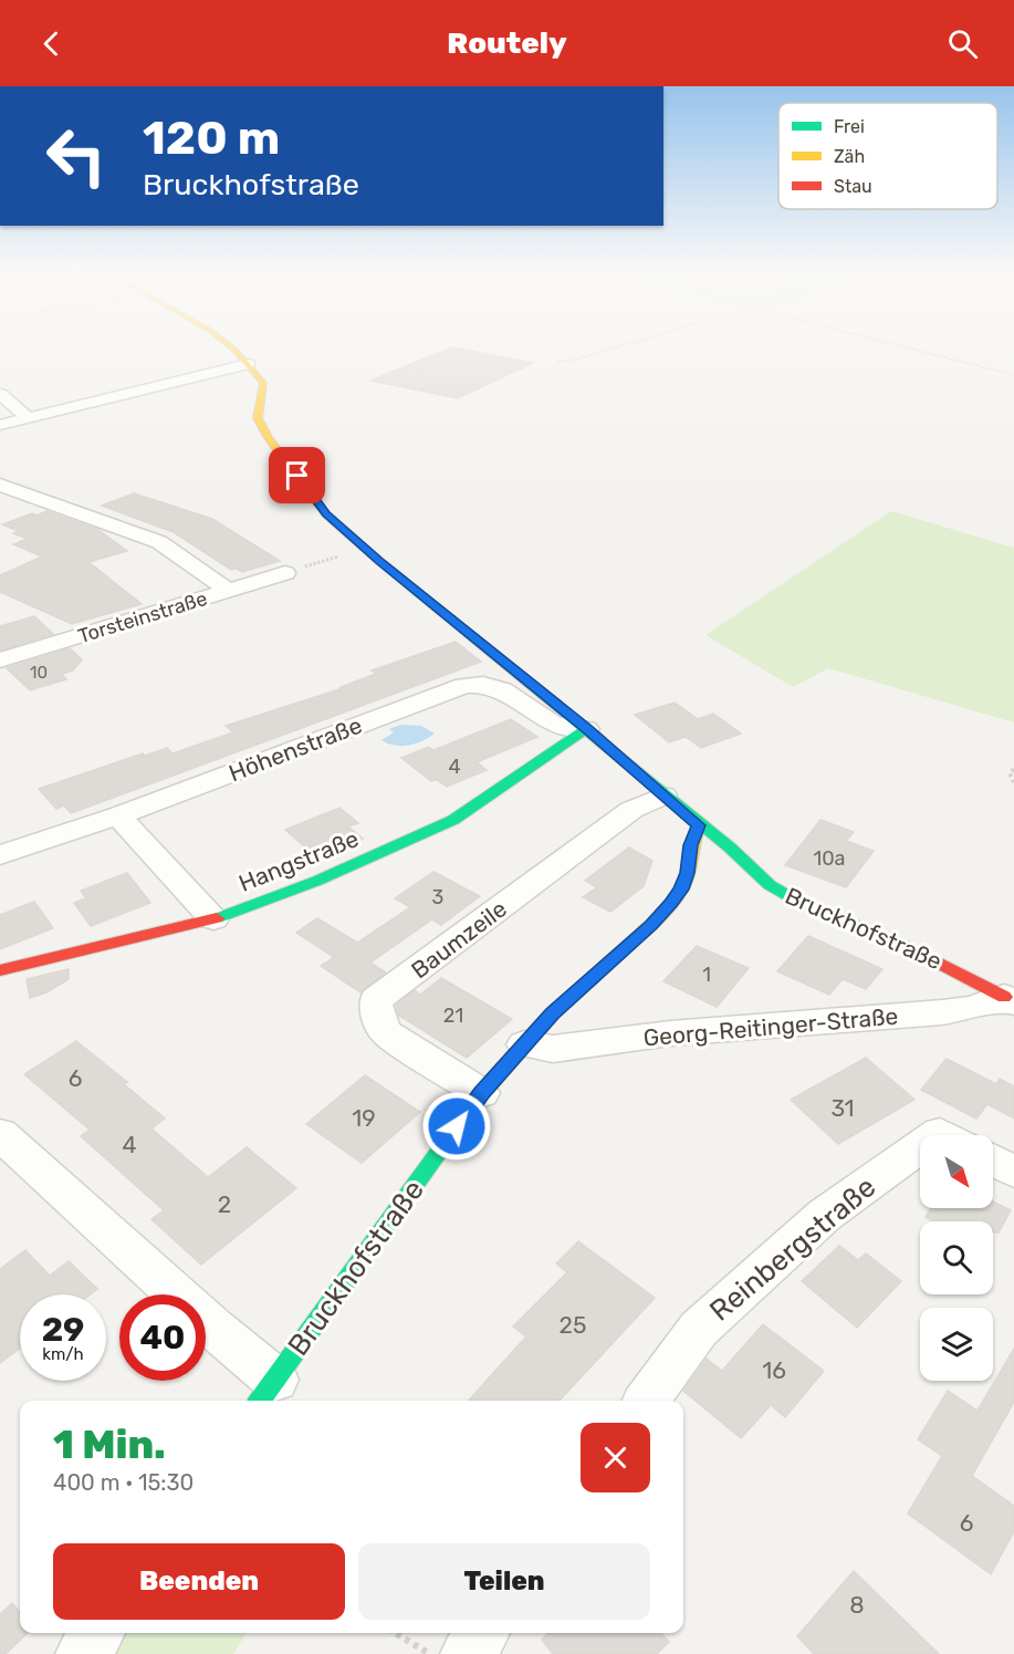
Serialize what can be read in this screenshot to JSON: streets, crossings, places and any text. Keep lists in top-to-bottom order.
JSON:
{
  "streets": {
    "street": [
      "Torsteinstraße",
      "Höhenstraße",
      "Hangstraße",
      "Bruckhofstraße",
      "Baumzeile",
      "Georg-Reitinger-Straße",
      "Reinbergstraße"
    ]
  },
  "crossings": [
    ["Höhenstraße", "Hangstraße"],
    ["Höhenstraße", "Bruckhofstraße"],
    ["Hangstraße", "Bruckhofstraße"],
    ["Bruckhofstraße", "Baumzeile"],
    ["Bruckhofstraße", "Georg-Reitinger-Straße"]
  ],
  "house_numbers": [
    "10",
    "4",
    "10a",
    "3",
    "1",
    "21",
    "6",
    "31",
    "19",
    "4",
    "2",
    "25",
    "16",
    "6",
    "8"
  ],
  "legend": ["Frei", "Zäh", "Stau"],
  "north": "bottom right",
  "page": {
    "header": "Routely",
    "turn": ["120 m", "Bruckhofstraße"],
    "speed": "29 km/h",
    "limit": "40",
    "heading": ["1 Min.", "400 m · 15:30"],
    "buttons": ["Beenden", "Teilen"]
  }
}
